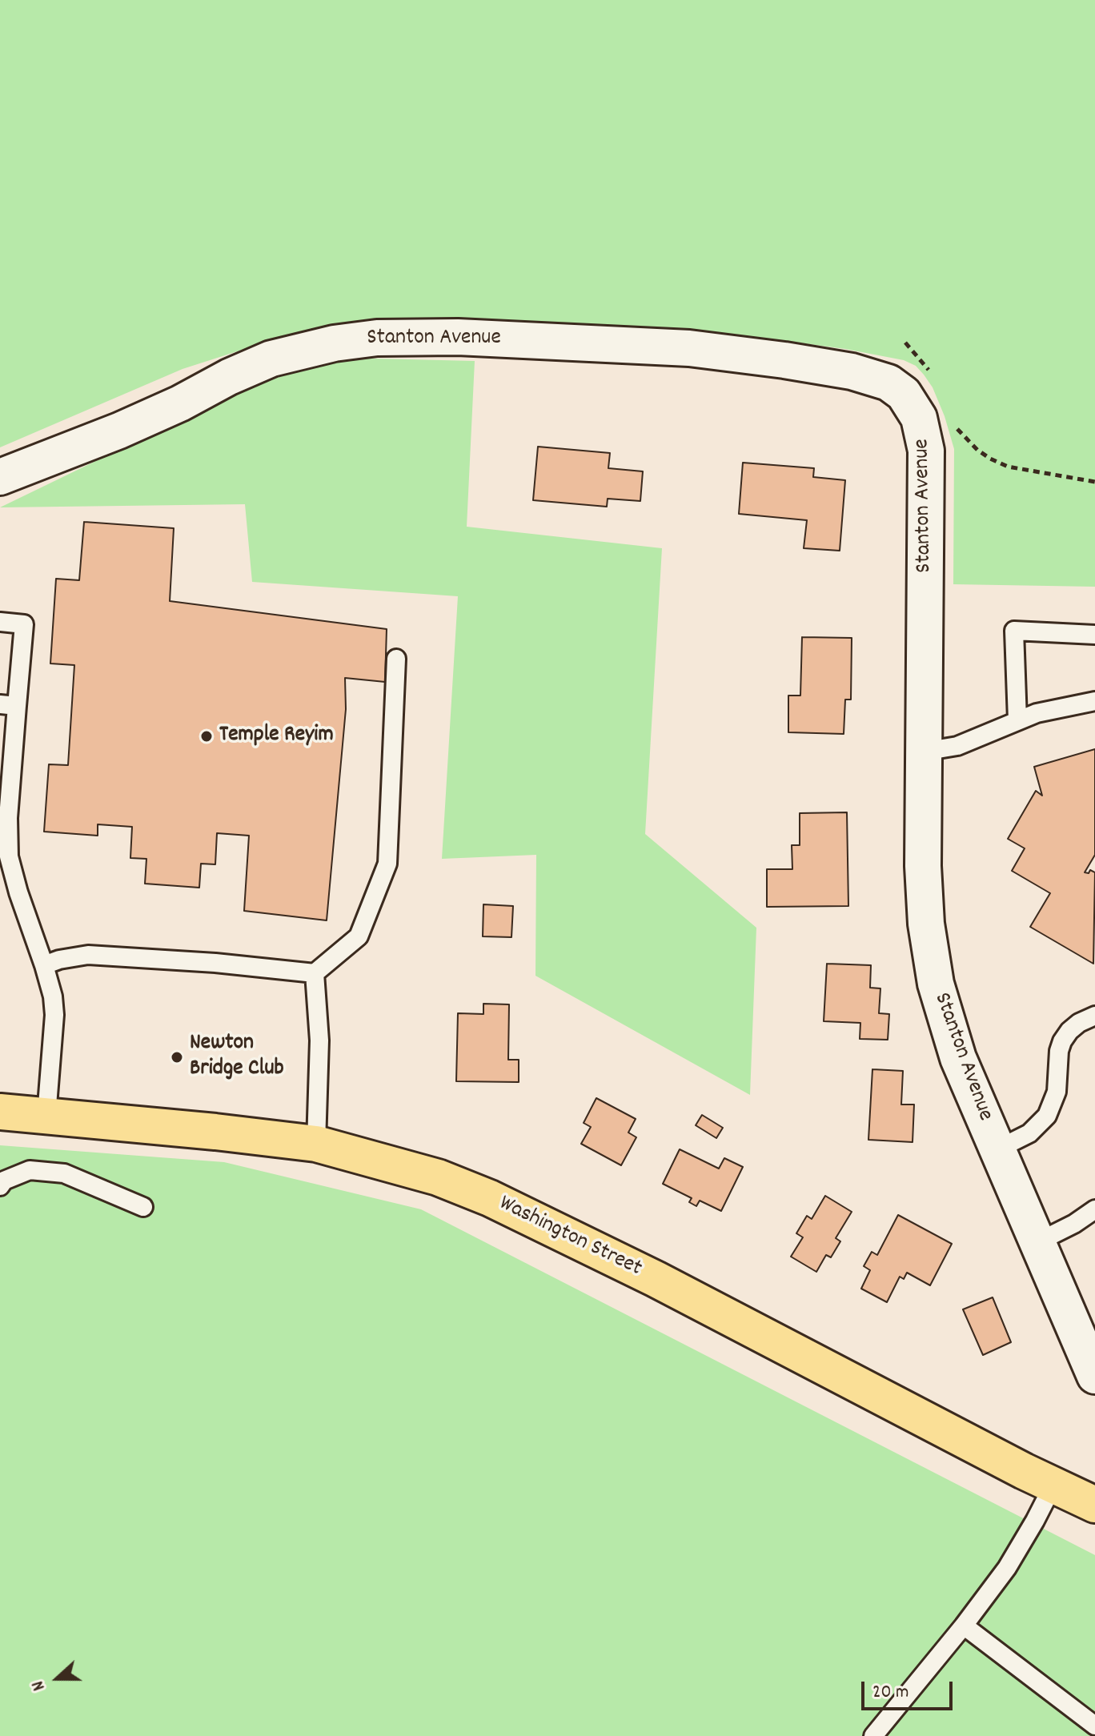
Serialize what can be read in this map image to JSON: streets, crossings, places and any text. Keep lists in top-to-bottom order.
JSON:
{
  "streets": {
    "main road": ["Washington Street"],
    "street": ["Stanton Avenue"]
  },
  "places": ["Temple Reyim", "Newton Bridge Club"],
  "scale_bar": "20 m",
  "north": "left"
}
